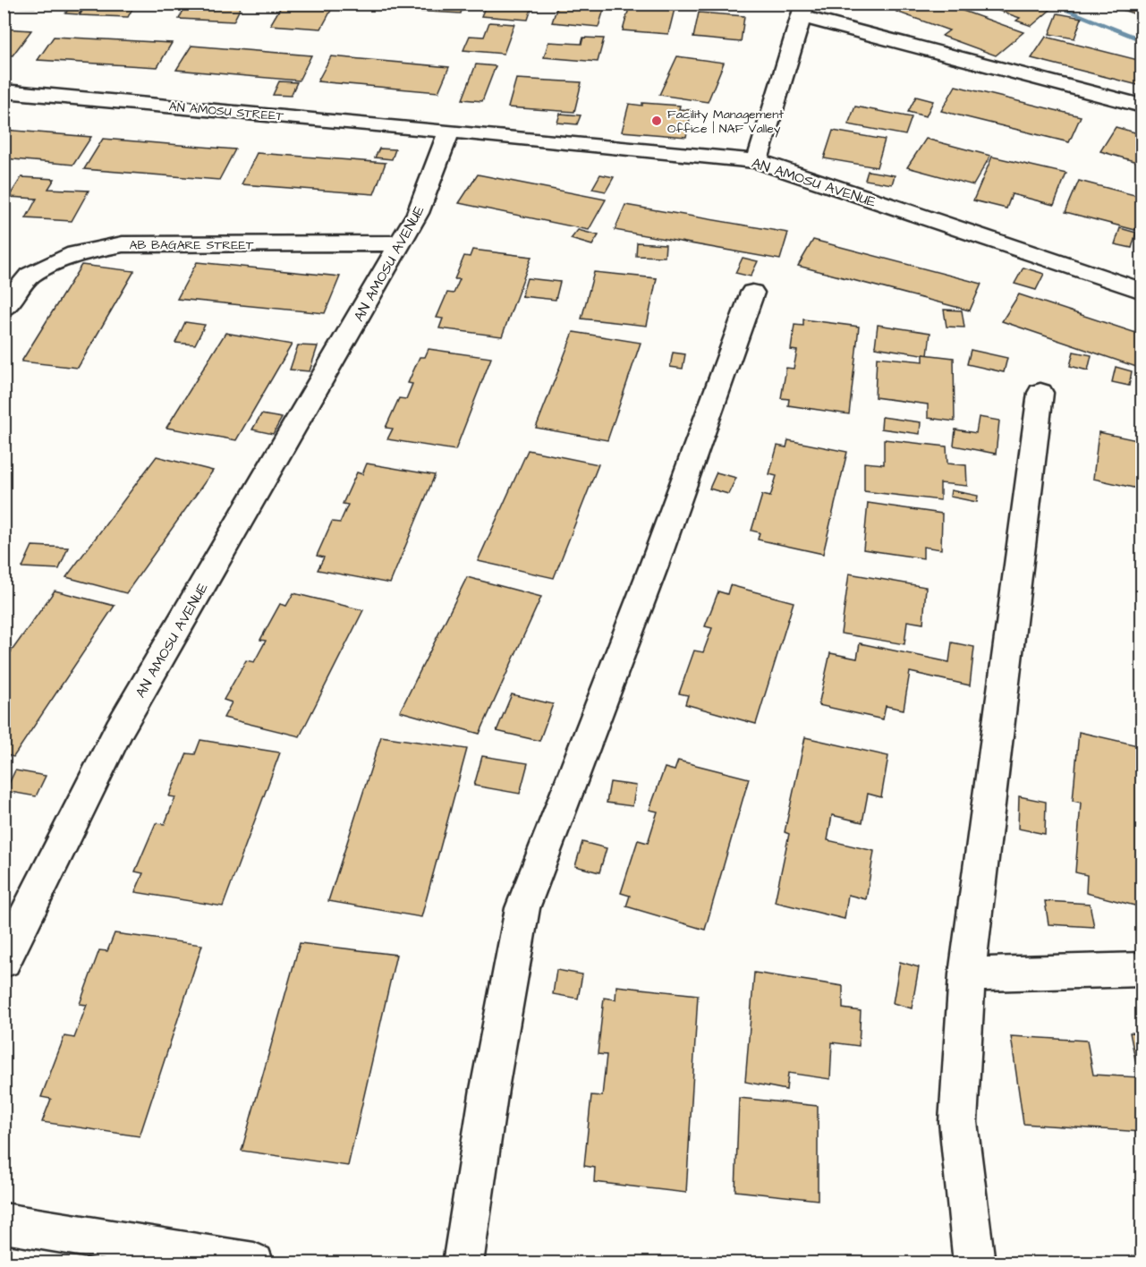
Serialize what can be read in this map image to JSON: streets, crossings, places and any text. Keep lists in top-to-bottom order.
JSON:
{
  "streets": {
    "street": ["AN AMOSU STREET", "AN AMOSU AVENUE", "AB BAGARE STREET"]
  },
  "crossings": [
    ["AN AMOSU STREET", "AN AMOSU AVENUE"],
    ["AN AMOSU AVENUE", "AB BAGARE STREET"]
  ],
  "places": ["Facility Management Office | NAF Valley"]
}
